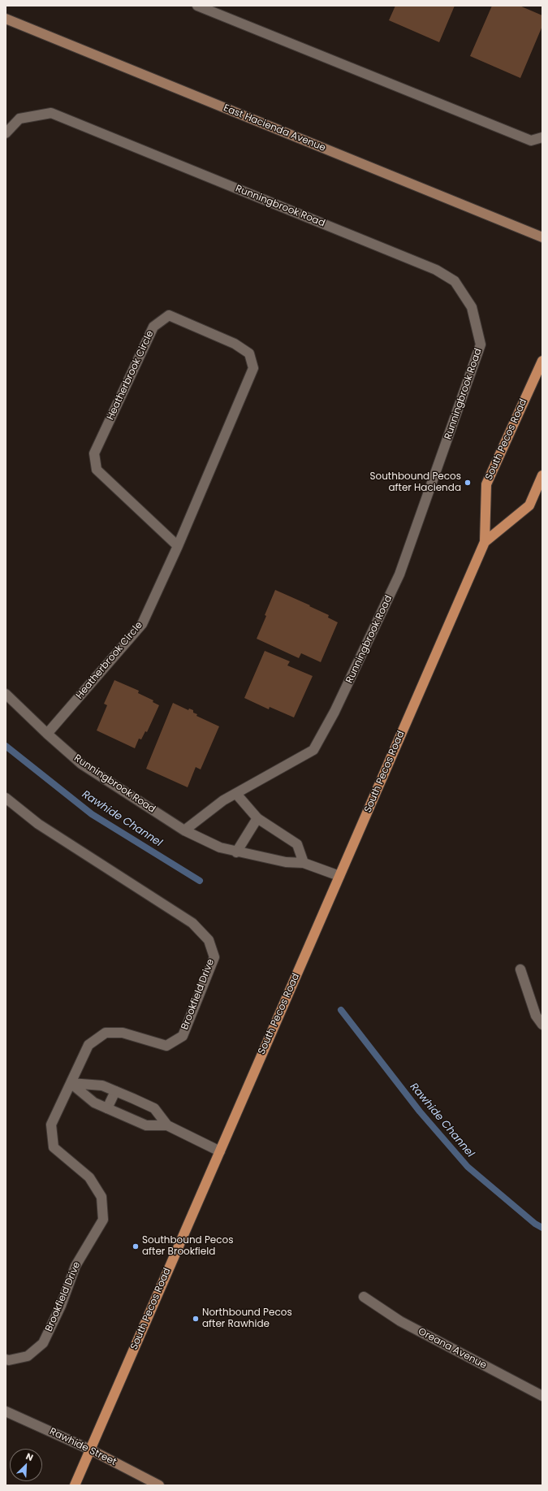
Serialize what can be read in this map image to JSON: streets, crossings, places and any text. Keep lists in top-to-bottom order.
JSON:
{
  "streets": {
    "main road": ["East Hacienda Avenue", "South Pecos Road", "Rawhide Street"],
    "street": [
      "Runningbrook Road",
      "Heatherbrook Circle",
      "Brookfield Drive",
      "Oreana Avenue"
    ]
  },
  "crossings": [
    ["Runningbrook Road", "Heatherbrook Circle"],
    ["Runningbrook Road", "South Pecos Road"],
    ["South Pecos Road", "Rawhide Street"]
  ],
  "water": ["Rawhide Channel"],
  "places": ["Southbound Pecos after Hacienda", "Southbound Pecos after Brookfield", "Northbound Pecos after Rawhide"],
  "north": "top right"
}
